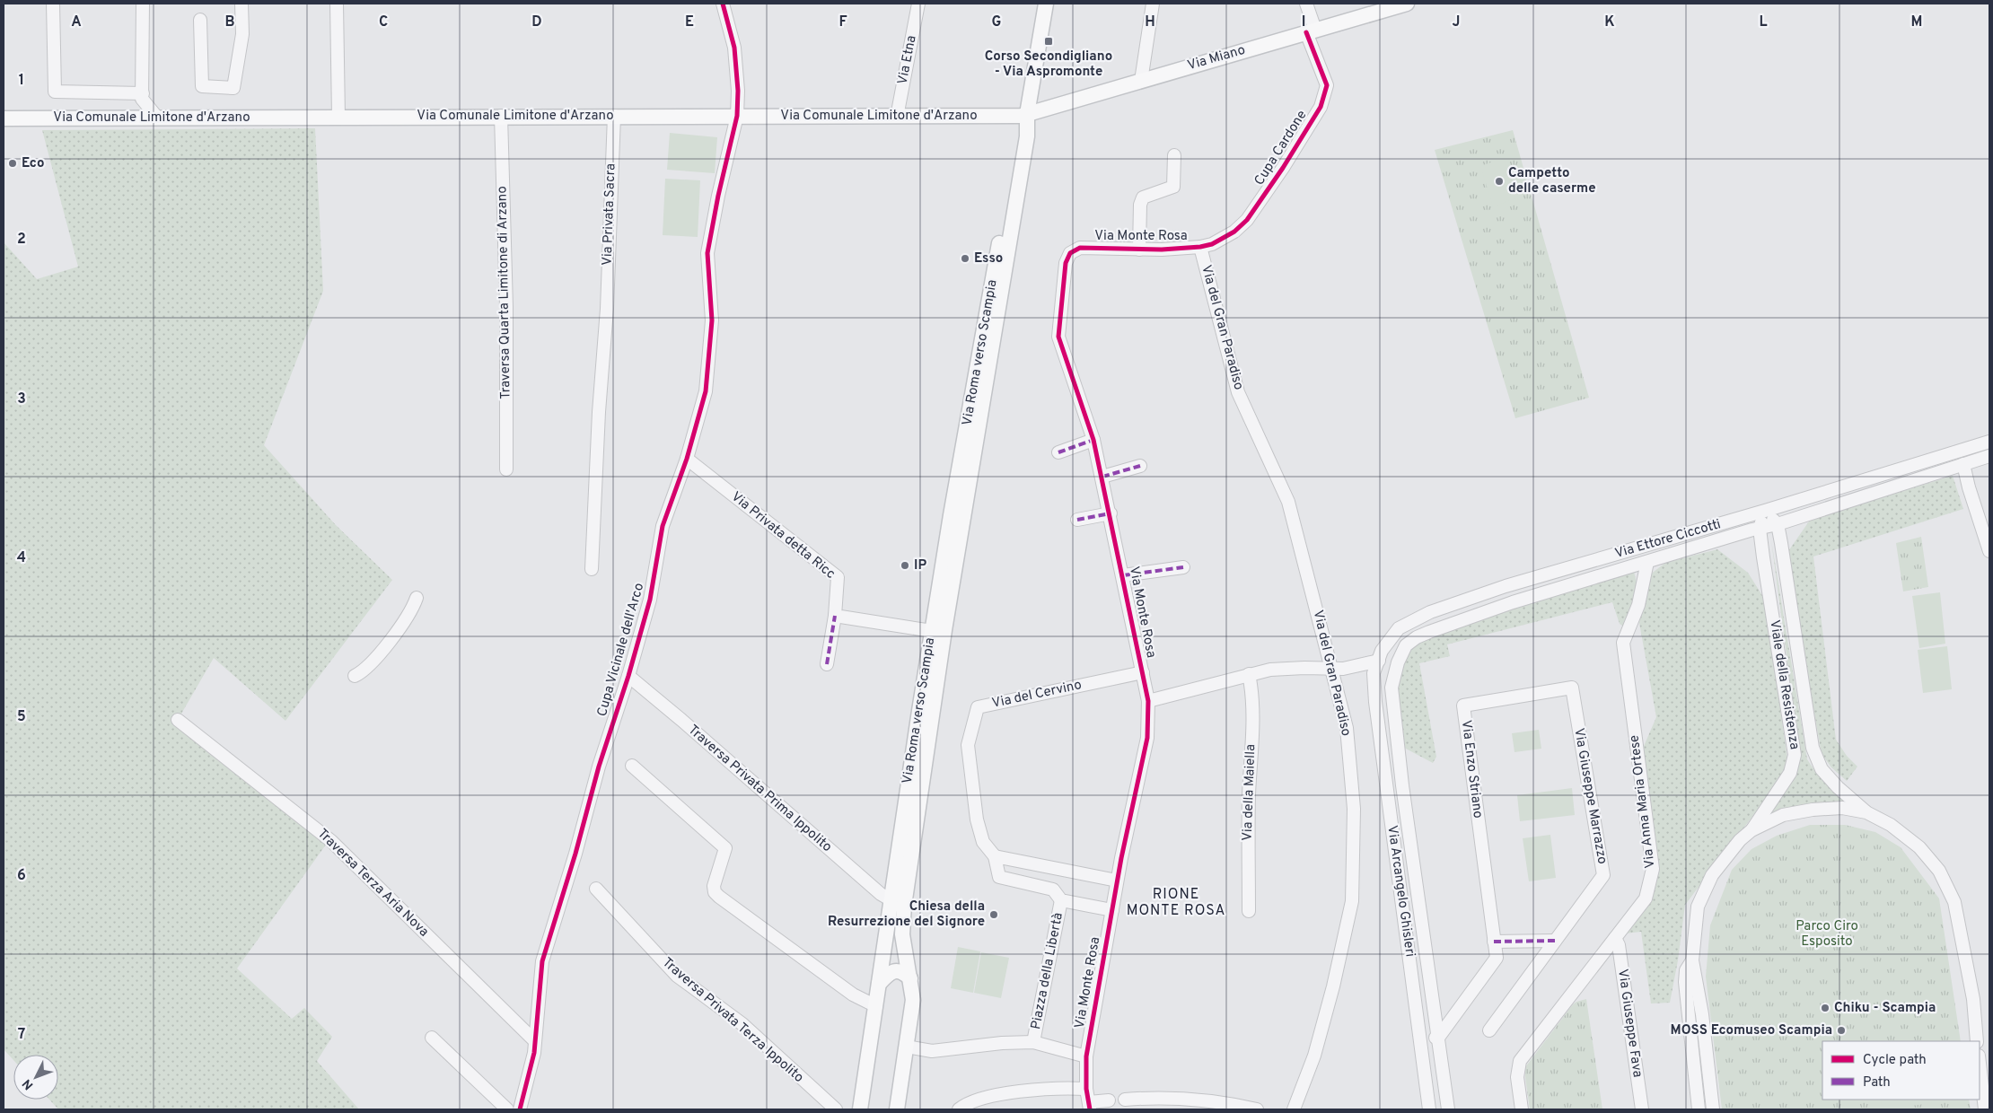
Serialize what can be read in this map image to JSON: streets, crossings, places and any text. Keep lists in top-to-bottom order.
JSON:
{
  "streets": {
    "main road": ["Via Miano", "Via Comunale Limitone d'Arzano", "Via Roma verso Scampia"],
    "street": [
      "Via Etna",
      "Cupa Cardone",
      "Via Privata Sacra",
      "Via Monte Rosa",
      "Traversa Quarta Limitone di Arzano",
      "Via del Gran Paradiso",
      "Via Privata detta Ricc",
      "Via Ettore Ciccotti",
      "Cupa Vicinale dell'Arco",
      "Viale della Resistenza",
      "Via del Cervino",
      "Via Enzo Striano",
      "Traversa Privata Prima Ippolito",
      "Via della Maiella",
      "Via Giuseppe Marrazzo",
      "Via Anna Maria Ortese",
      "Traversa Terza Aria Nova",
      "Via Arcangelo Ghisleri",
      "Piazza della Libertà",
      "Traversa Privata Terza Ippolito",
      "Via Giuseppe Fava"
    ]
  },
  "crossings": [
    ["Via Miano", "Via Comunale Limitone d'Arzano"],
    ["Via Miano", "Cupa Cardone"],
    ["Via Miano", "Via Roma verso Scampia"],
    ["Via Etna", "Via Comunale Limitone d'Arzano"],
    ["Via Comunale Limitone d'Arzano", "Via Privata Sacra"],
    ["Via Comunale Limitone d'Arzano", "Traversa Quarta Limitone di Arzano"],
    ["Via Comunale Limitone d'Arzano", "Via Roma verso Scampia"],
    ["Via Comunale Limitone d'Arzano", "Cupa Vicinale dell'Arco"],
    ["Cupa Cardone", "Via Monte Rosa"],
    ["Cupa Cardone", "Via del Gran Paradiso"],
    ["Via Monte Rosa", "Via del Gran Paradiso"],
    ["Via Monte Rosa", "Via del Cervino"],
    ["Via Monte Rosa", "Piazza della Libertà"],
    ["Via Roma verso Scampia", "Traversa Privata Prima Ippolito"],
    ["Via Privata detta Ricc", "Cupa Vicinale dell'Arco"],
    ["Via Ettore Ciccotti", "Viale della Resistenza"],
    ["Via Ettore Ciccotti", "Via Anna Maria Ortese"],
    ["Via Ettore Ciccotti", "Via Arcangelo Ghisleri"],
    ["Cupa Vicinale dell'Arco", "Traversa Privata Prima Ippolito"],
    ["Cupa Vicinale dell'Arco", "Traversa Terza Aria Nova"],
    ["Via del Cervino", "Piazza della Libertà"],
    ["Via Enzo Striano", "Via Giuseppe Marrazzo"],
    ["Via Enzo Striano", "Via Arcangelo Ghisleri"],
    ["Via Anna Maria Ortese", "Via Giuseppe Fava"]
  ],
  "districts": ["RIONE MONTE ROSA"],
  "parks": ["Parco Ciro Esposito"],
  "places": {
    "transit": ["Corso Secondigliano - Via Aspromonte"],
    "other": [
      "Eco",
      "Campetto delle caserme",
      "Esso",
      "IP",
      "Chiesa della Resurrezione del Signore",
      "Chiku - Scampia",
      "MOSS Ecomuseo Scampia"
    ]
  },
  "legend": ["Cycle path", "Path"],
  "north": "bottom left",
  "grid": {
    "columns": [
      "A",
      "B",
      "C",
      "D",
      "E",
      "F",
      "G",
      "H",
      "I",
      "J",
      "K",
      "L",
      "M"
    ],
    "rows": [
      "1",
      "2",
      "3",
      "4",
      "5",
      "6",
      "7"
    ]
  }
}
